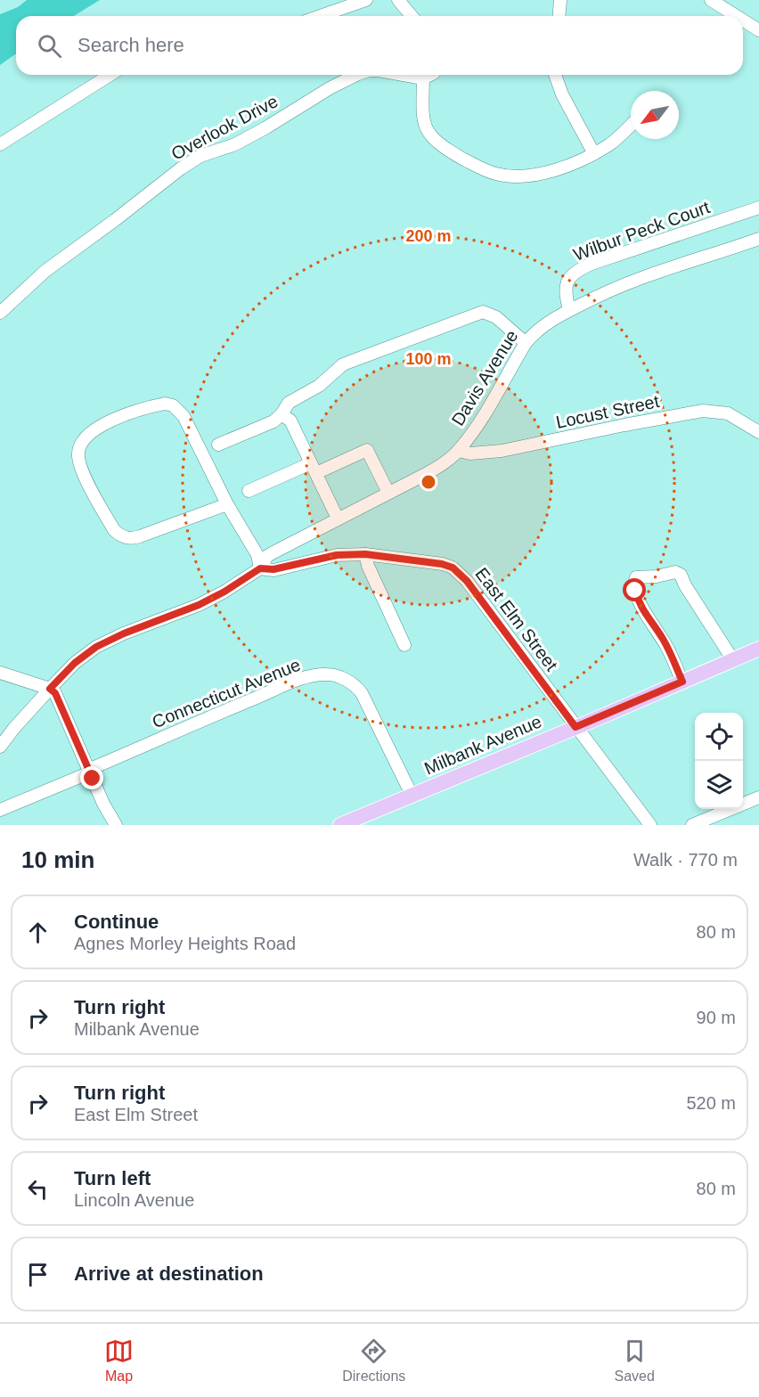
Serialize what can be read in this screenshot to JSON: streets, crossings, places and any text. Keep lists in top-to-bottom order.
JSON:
{
  "streets": {
    "main road": ["Milbank Avenue"],
    "street": [
      "Overlook Drive",
      "Wilbur Peck Court",
      "Davis Avenue",
      "Locust Street",
      "East Elm Street",
      "Connecticut Avenue"
    ]
  },
  "crossings": [
    ["Wilbur Peck Court", "Davis Avenue"],
    ["Davis Avenue", "Locust Street"],
    ["Davis Avenue", "East Elm Street"],
    ["East Elm Street", "Milbank Avenue"],
    ["Connecticut Avenue", "Milbank Avenue"]
  ],
  "north": "bottom left",
  "page": {
    "search": "Search here",
    "heading": ["10 min", "Walk · 770 m"],
    "list": [
      ["Continue", "Agnes Morley Heights Road", "80 m"],
      ["Turn right", "Milbank Avenue", "90 m"],
      ["Turn right", "East Elm Street", "520 m"],
      ["Turn left", "Lincoln Avenue", "80 m"],
      "Arrive at destination"
    ],
    "nav": ["Map", "Directions", "Saved"]
  },
  "rings": ["200 m", "100 m"]
}
